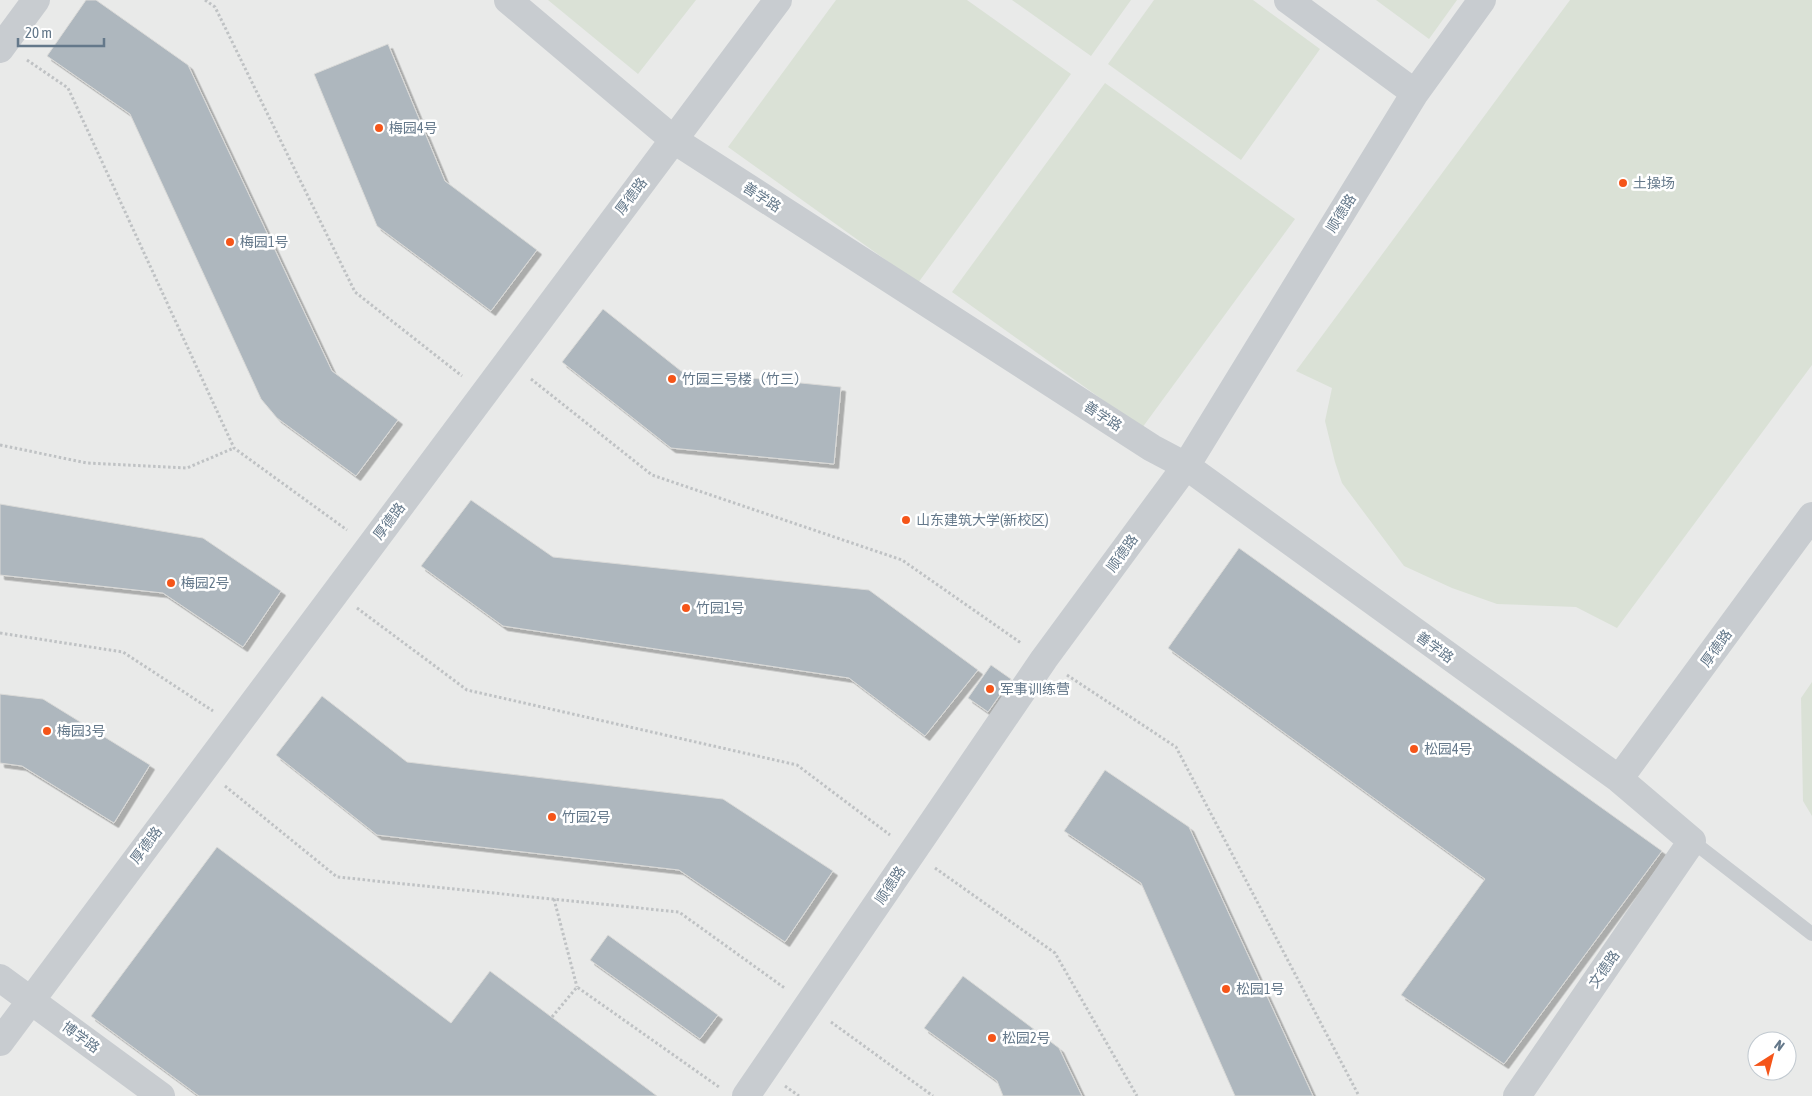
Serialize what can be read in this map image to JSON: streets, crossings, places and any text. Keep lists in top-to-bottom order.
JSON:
{
  "streets": {
    "street": [
      "厚德路",
      "善学路",
      "顺德路",
      "文德路",
      "博学路"
    ]
  },
  "crossings": [
    ["厚德路", "善学路"],
    ["厚德路", "博学路"],
    ["善学路", "顺德路"],
    ["善学路", "文德路"]
  ],
  "places": [
    "梅园4号",
    "土操场",
    "梅园1号",
    "竹园三号楼（竹三）",
    "山东建筑大学(新校区)",
    "梅园2号",
    "竹园1号",
    "军事训练营",
    "梅园3号",
    "松园4号",
    "竹园2号",
    "松园1号",
    "松园2号"
  ],
  "scale_bar": "20 m",
  "north": "top right"
}
